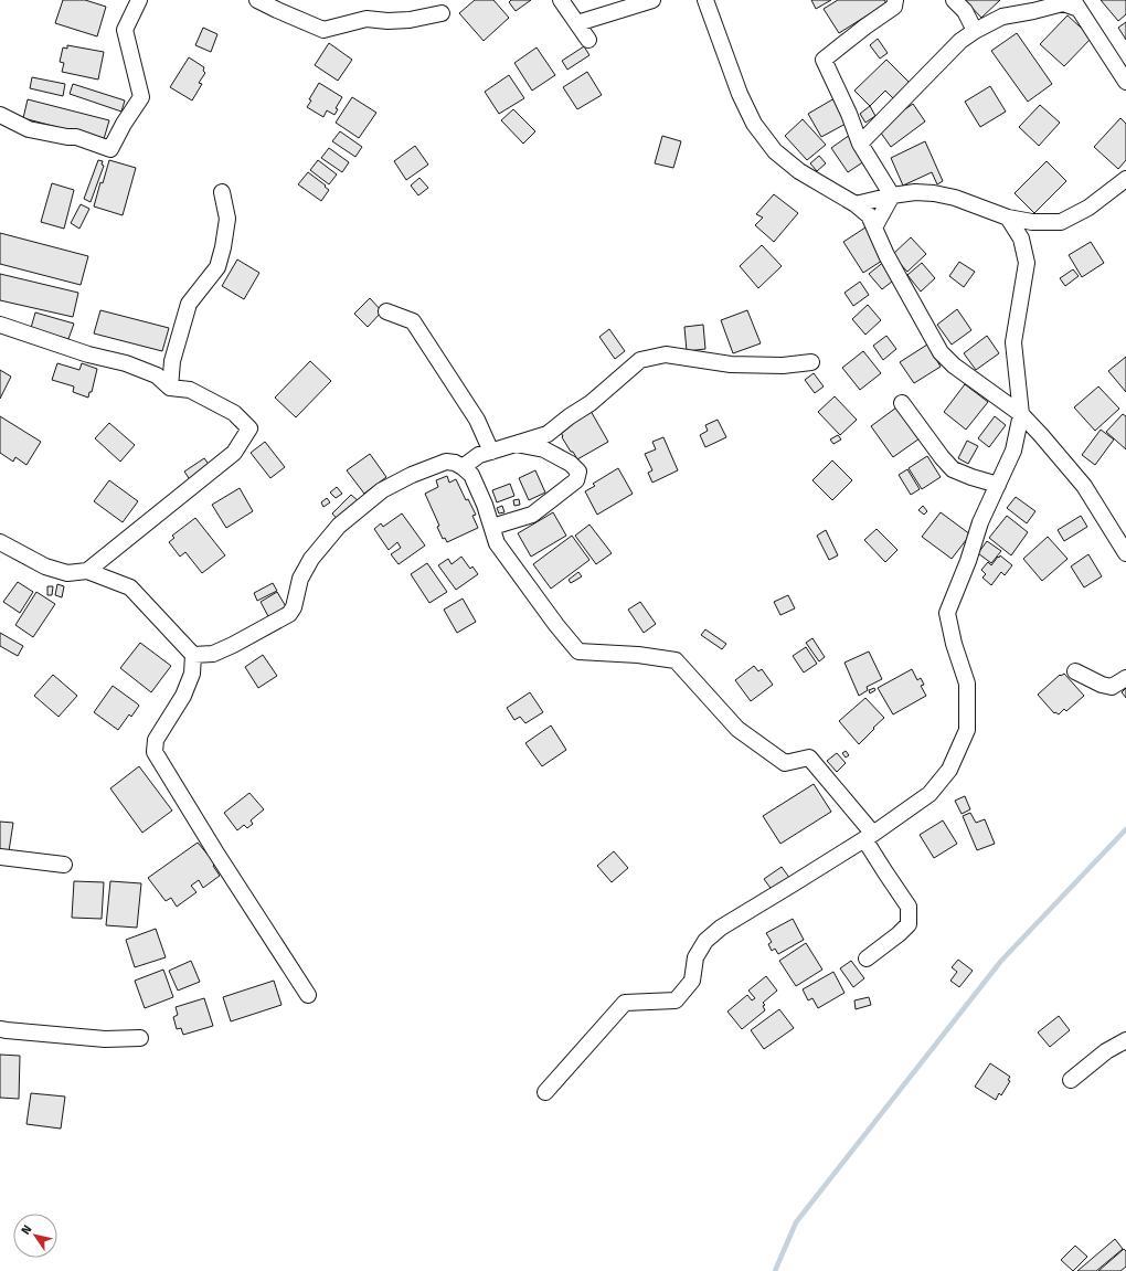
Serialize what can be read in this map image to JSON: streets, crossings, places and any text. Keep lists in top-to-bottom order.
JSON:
{
  "north": "top left"
}
